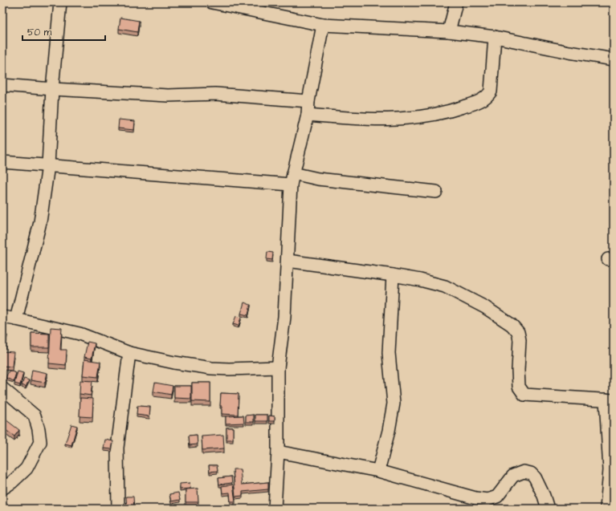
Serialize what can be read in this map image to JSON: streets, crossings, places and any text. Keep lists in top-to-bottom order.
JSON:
{
  "scale_bar": "50 m"
}
